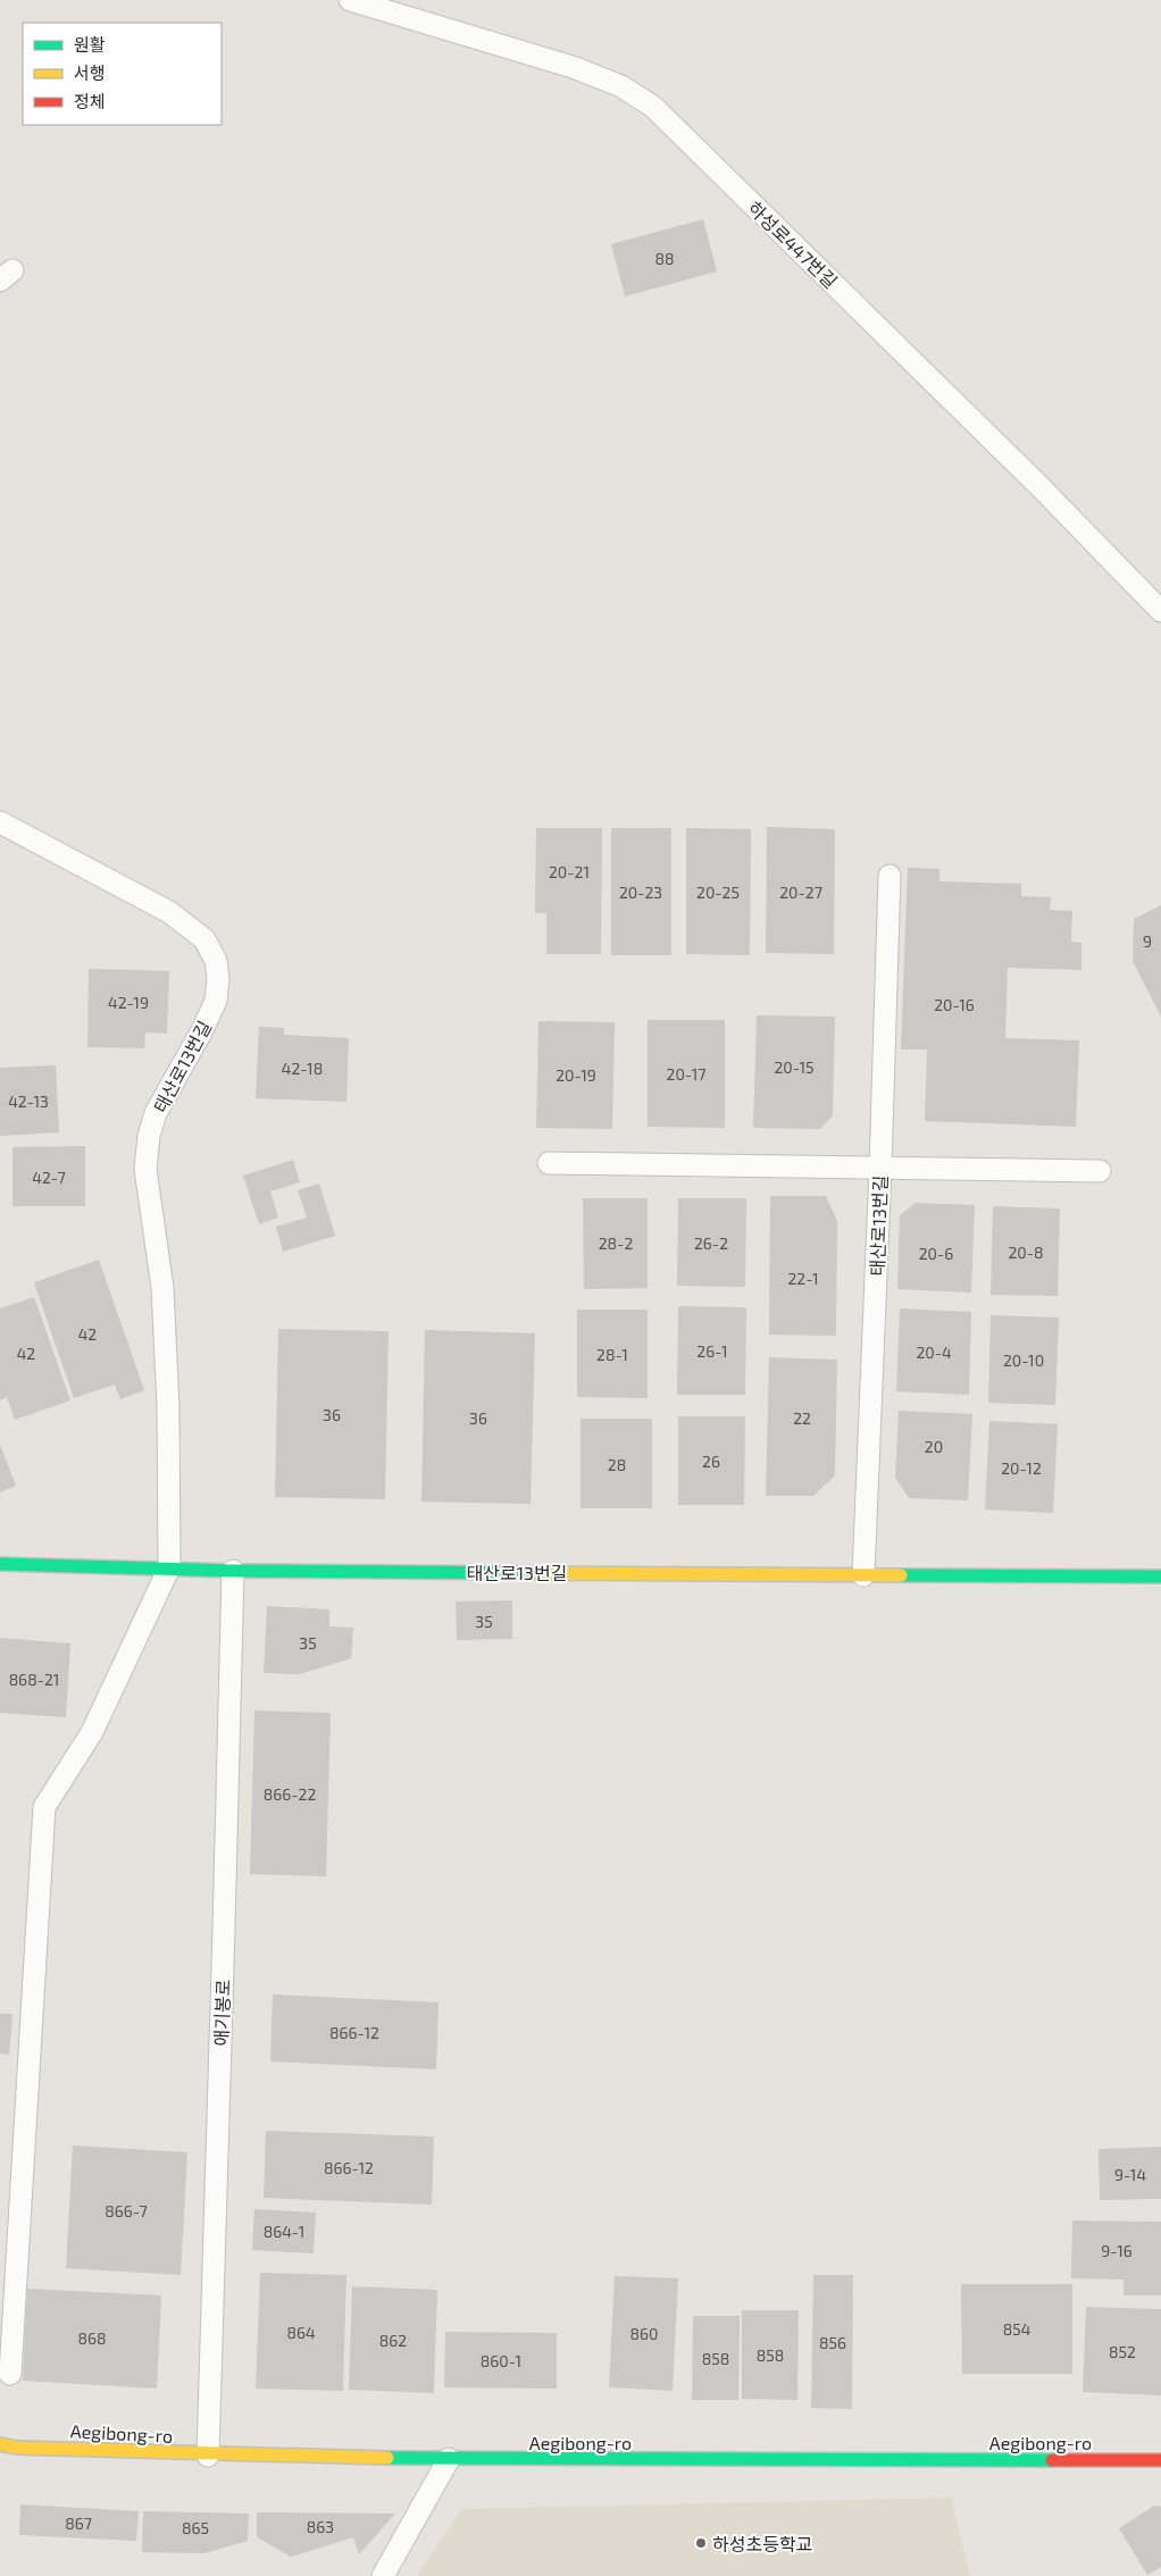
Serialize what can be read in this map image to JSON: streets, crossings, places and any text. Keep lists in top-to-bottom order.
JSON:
{
  "streets": {
    "main road": ["태산로13번길", "Aegibong-ro"],
    "lane": ["하성로447번길", "애기봉로"]
  },
  "crossings": [
    ["태산로13번길", "애기봉로"],
    ["애기봉로", "Aegibong-ro"]
  ],
  "places": ["하성초등학교"],
  "house_numbers": [
    "88",
    "20-21",
    "20-23",
    "20-25",
    "20-27",
    "9",
    "42-19",
    "20-16",
    "20-15",
    "42-18",
    "20-17",
    "20-19",
    "42-13",
    "42-7",
    "28-2",
    "26-2",
    "20-8",
    "20-6",
    "22-1",
    "42",
    "26-1",
    "20-4",
    "42",
    "28-1",
    "20-10",
    "36",
    "36",
    "22",
    "20",
    "26",
    "28",
    "20-12",
    "35",
    "35",
    "868-21",
    "866-22",
    "866-12",
    "866-12",
    "9-14",
    "866-7",
    "864-1",
    "9-16",
    "854",
    "864",
    "860",
    "868",
    "862",
    "856",
    "852",
    "858",
    "858",
    "860-1",
    "867",
    "863",
    "865"
  ],
  "legend": ["원활", "서행", "정체"]
}
